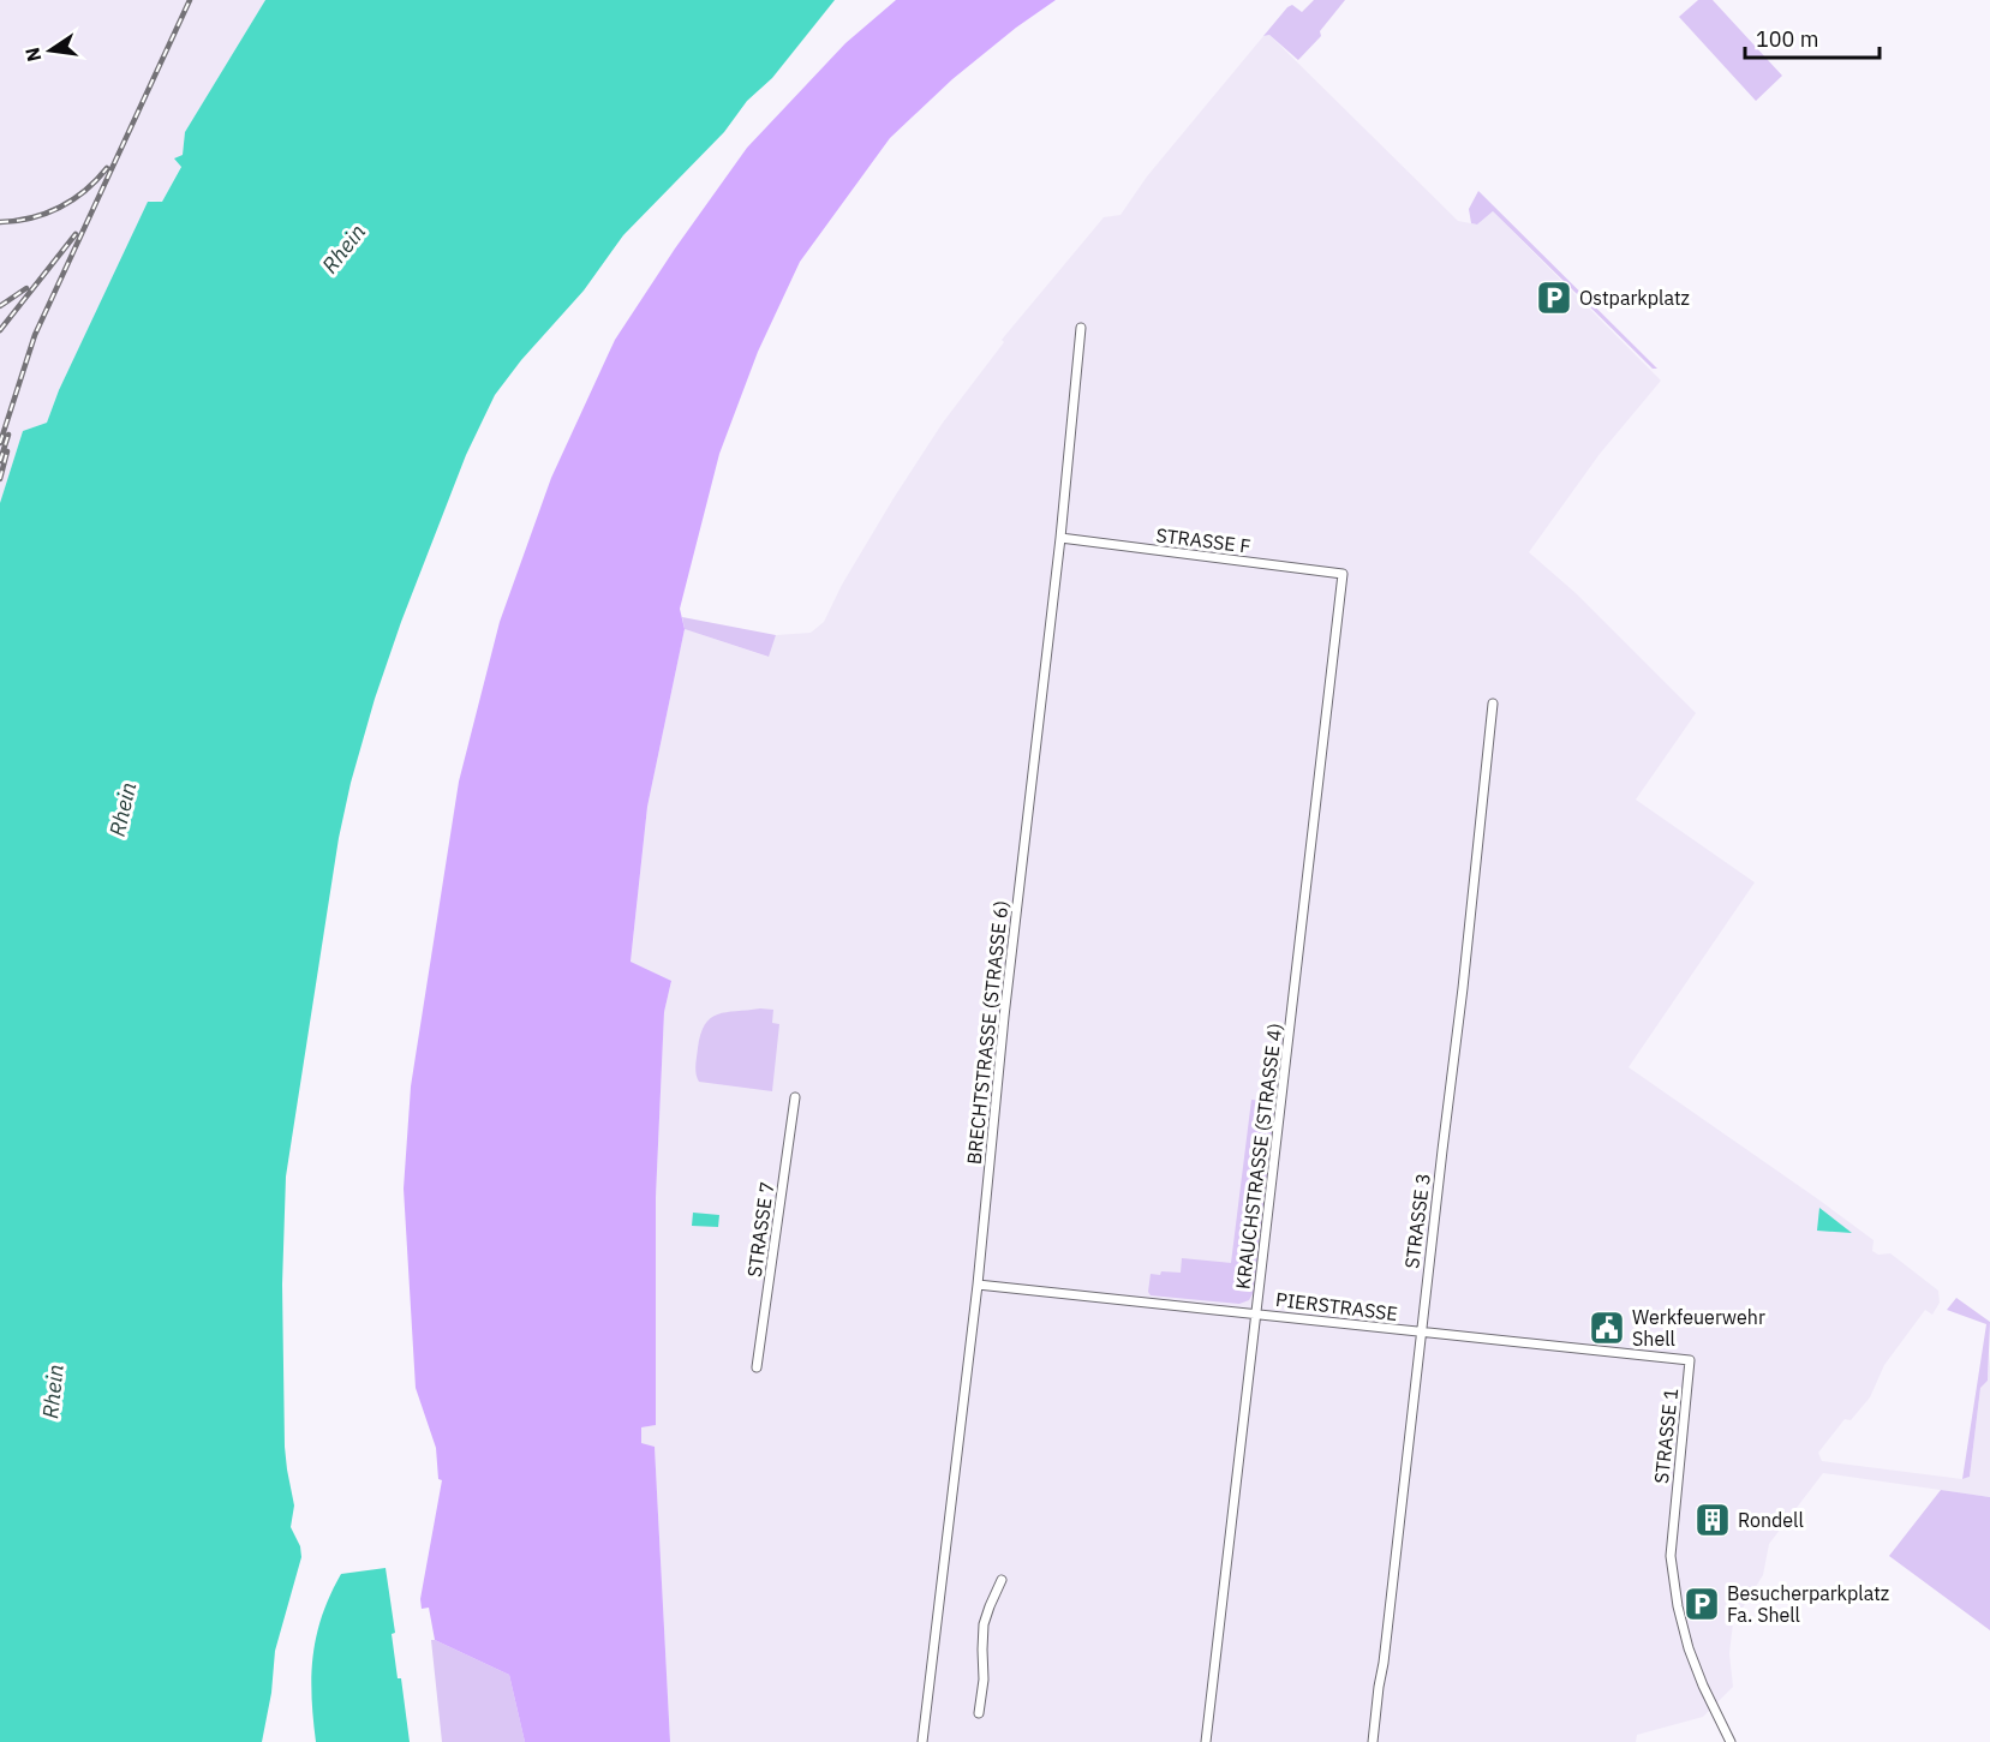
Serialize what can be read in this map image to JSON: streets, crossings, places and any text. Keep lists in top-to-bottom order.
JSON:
{
  "streets": {
    "street": [
      "STRASSE F",
      "BRECHTSTRASSE (STRASSE 6)",
      "KRAUCHSTRASSE (STRASSE 4)",
      "STRASSE 3",
      "STRASSE 7",
      "PIERSTRASSE",
      "STRASSE 1"
    ]
  },
  "crossings": [
    ["STRASSE F", "BRECHTSTRASSE (STRASSE 6)"],
    ["STRASSE F", "KRAUCHSTRASSE (STRASSE 4)"],
    ["BRECHTSTRASSE (STRASSE 6)", "PIERSTRASSE"],
    ["KRAUCHSTRASSE (STRASSE 4)", "PIERSTRASSE"],
    ["STRASSE 3", "PIERSTRASSE"],
    ["PIERSTRASSE", "STRASSE 1"]
  ],
  "water": ["Rhein"],
  "places": {
    "parking": ["Ostparkplatz", "Besucherparkplatz Fa. Shell"],
    "public building": ["Werkfeuerwehr Shell"],
    "building": ["Rondell"]
  },
  "scale_bar": "100 m",
  "north": "left"
}
